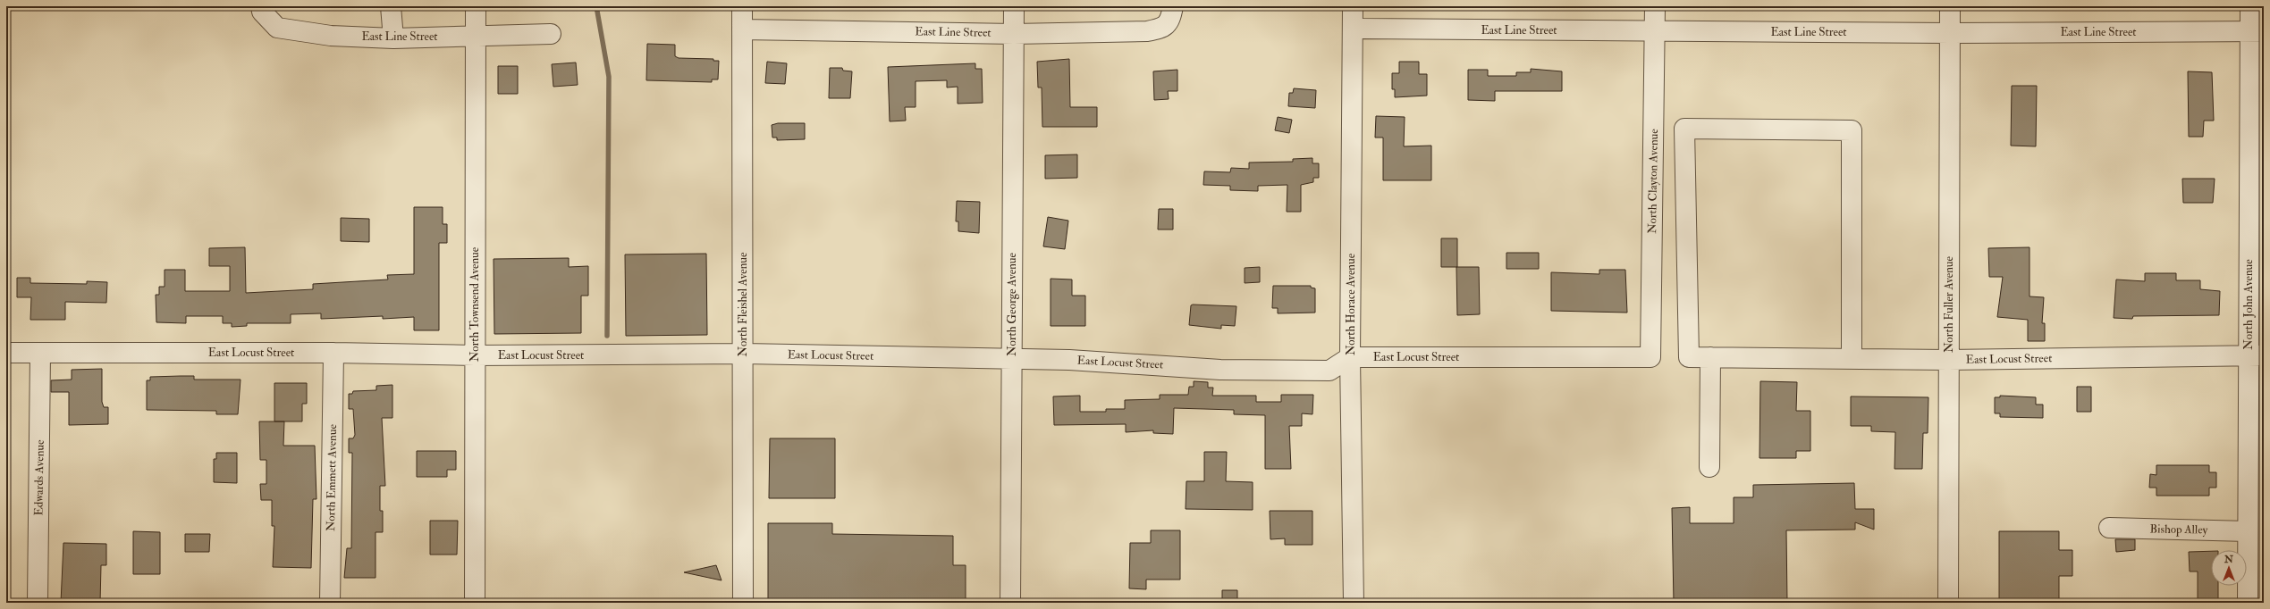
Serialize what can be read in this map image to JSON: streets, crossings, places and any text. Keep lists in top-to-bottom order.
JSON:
{
  "streets": {
    "street": [
      "East Line Street",
      "North Clayton Avenue",
      "North Townsend Avenue",
      "North Fleishel Avenue",
      "North George Avenue",
      "North Horace Avenue",
      "North Fuller Avenue",
      "North John Avenue",
      "East Locust Street",
      "Edwards Avenue",
      "North Emmett Avenue",
      "Bishop Alley"
    ]
  },
  "crossings": [
    ["East Line Street", "North Clayton Avenue"],
    ["East Line Street", "North Townsend Avenue"],
    ["East Line Street", "North Fleishel Avenue"],
    ["East Line Street", "North George Avenue"],
    ["East Line Street", "North Horace Avenue"],
    ["East Line Street", "North Fuller Avenue"],
    ["East Line Street", "North John Avenue"],
    ["North Clayton Avenue", "East Locust Street"],
    ["North Townsend Avenue", "East Locust Street"],
    ["North Fleishel Avenue", "East Locust Street"],
    ["North George Avenue", "East Locust Street"],
    ["North Horace Avenue", "East Locust Street"],
    ["North Fuller Avenue", "East Locust Street"],
    ["North John Avenue", "East Locust Street"],
    ["North John Avenue", "Bishop Alley"],
    ["East Locust Street", "Edwards Avenue"],
    ["East Locust Street", "North Emmett Avenue"]
  ],
  "north": "top"
}
